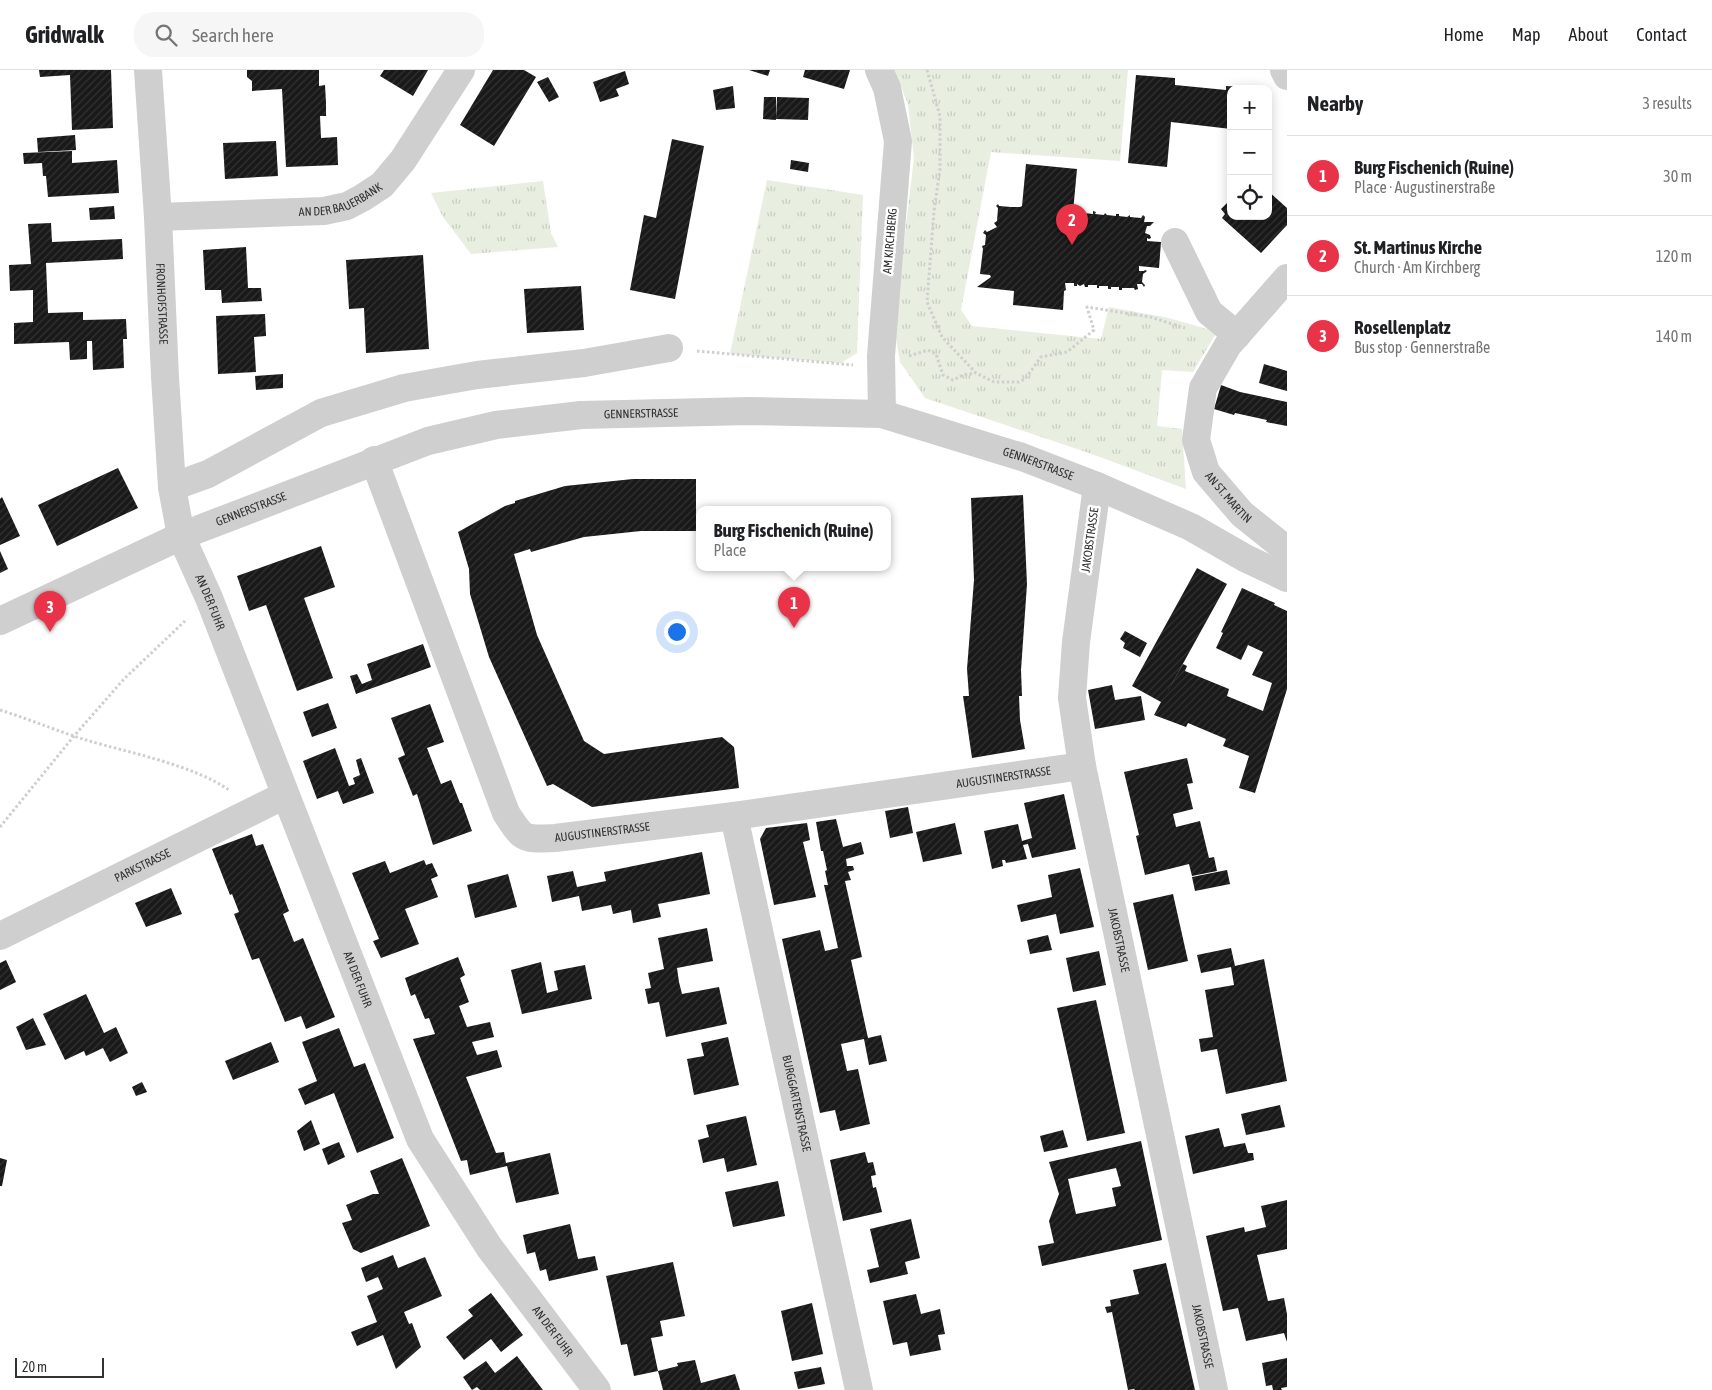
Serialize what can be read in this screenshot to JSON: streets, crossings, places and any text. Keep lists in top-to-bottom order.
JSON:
{
  "streets": {
    "street": [
      "AN DER BAUERBANK",
      "AM KIRCHBERG",
      "FRONHOFSTRASSE",
      "GENNERSTRASSE",
      "AN ST. MARTIN",
      "JAKOBSTRASSE",
      "AN DER FUHR",
      "AUGUSTINERSTRASSE",
      "PARKSTRASSE",
      "BURGGARTENSTRASSE"
    ]
  },
  "crossings": [
    ["AN DER BAUERBANK", "FRONHOFSTRASSE"],
    ["AM KIRCHBERG", "GENNERSTRASSE"],
    ["FRONHOFSTRASSE", "GENNERSTRASSE"],
    ["FRONHOFSTRASSE", "AN DER FUHR"],
    ["GENNERSTRASSE", "JAKOBSTRASSE"],
    ["GENNERSTRASSE", "AN DER FUHR"],
    ["GENNERSTRASSE", "AUGUSTINERSTRASSE"],
    ["JAKOBSTRASSE", "AUGUSTINERSTRASSE"],
    ["AN DER FUHR", "PARKSTRASSE"],
    ["AUGUSTINERSTRASSE", "BURGGARTENSTRASSE"]
  ],
  "scale_bar": "20 m",
  "page": {
    "header": "Gridwalk",
    "search": "Search here",
    "nav": [
      "Home",
      "Map",
      "About",
      "Contact"
    ],
    "heading": ["Nearby", "3 results"],
    "map_buttons": ["+", "−"],
    "list": [
      {
        "mark": "1",
        "name": "Burg Fischenich (Ruine)",
        "note": "Place · Augustinerstraße",
        "value": "30 m"
      },
      {
        "mark": "2",
        "name": "St. Martinus Kirche",
        "note": "Church · Am Kirchberg",
        "value": "120 m"
      },
      {
        "mark": "3",
        "name": "Rosellenplatz",
        "note": "Bus stop · Gennerstraße",
        "value": "140 m"
      }
    ],
    "pins": ["2", "1", "3"],
    "popup": ["Burg Fischenich (Ruine)", "Place"],
    "scale": "20 m"
  }
}
